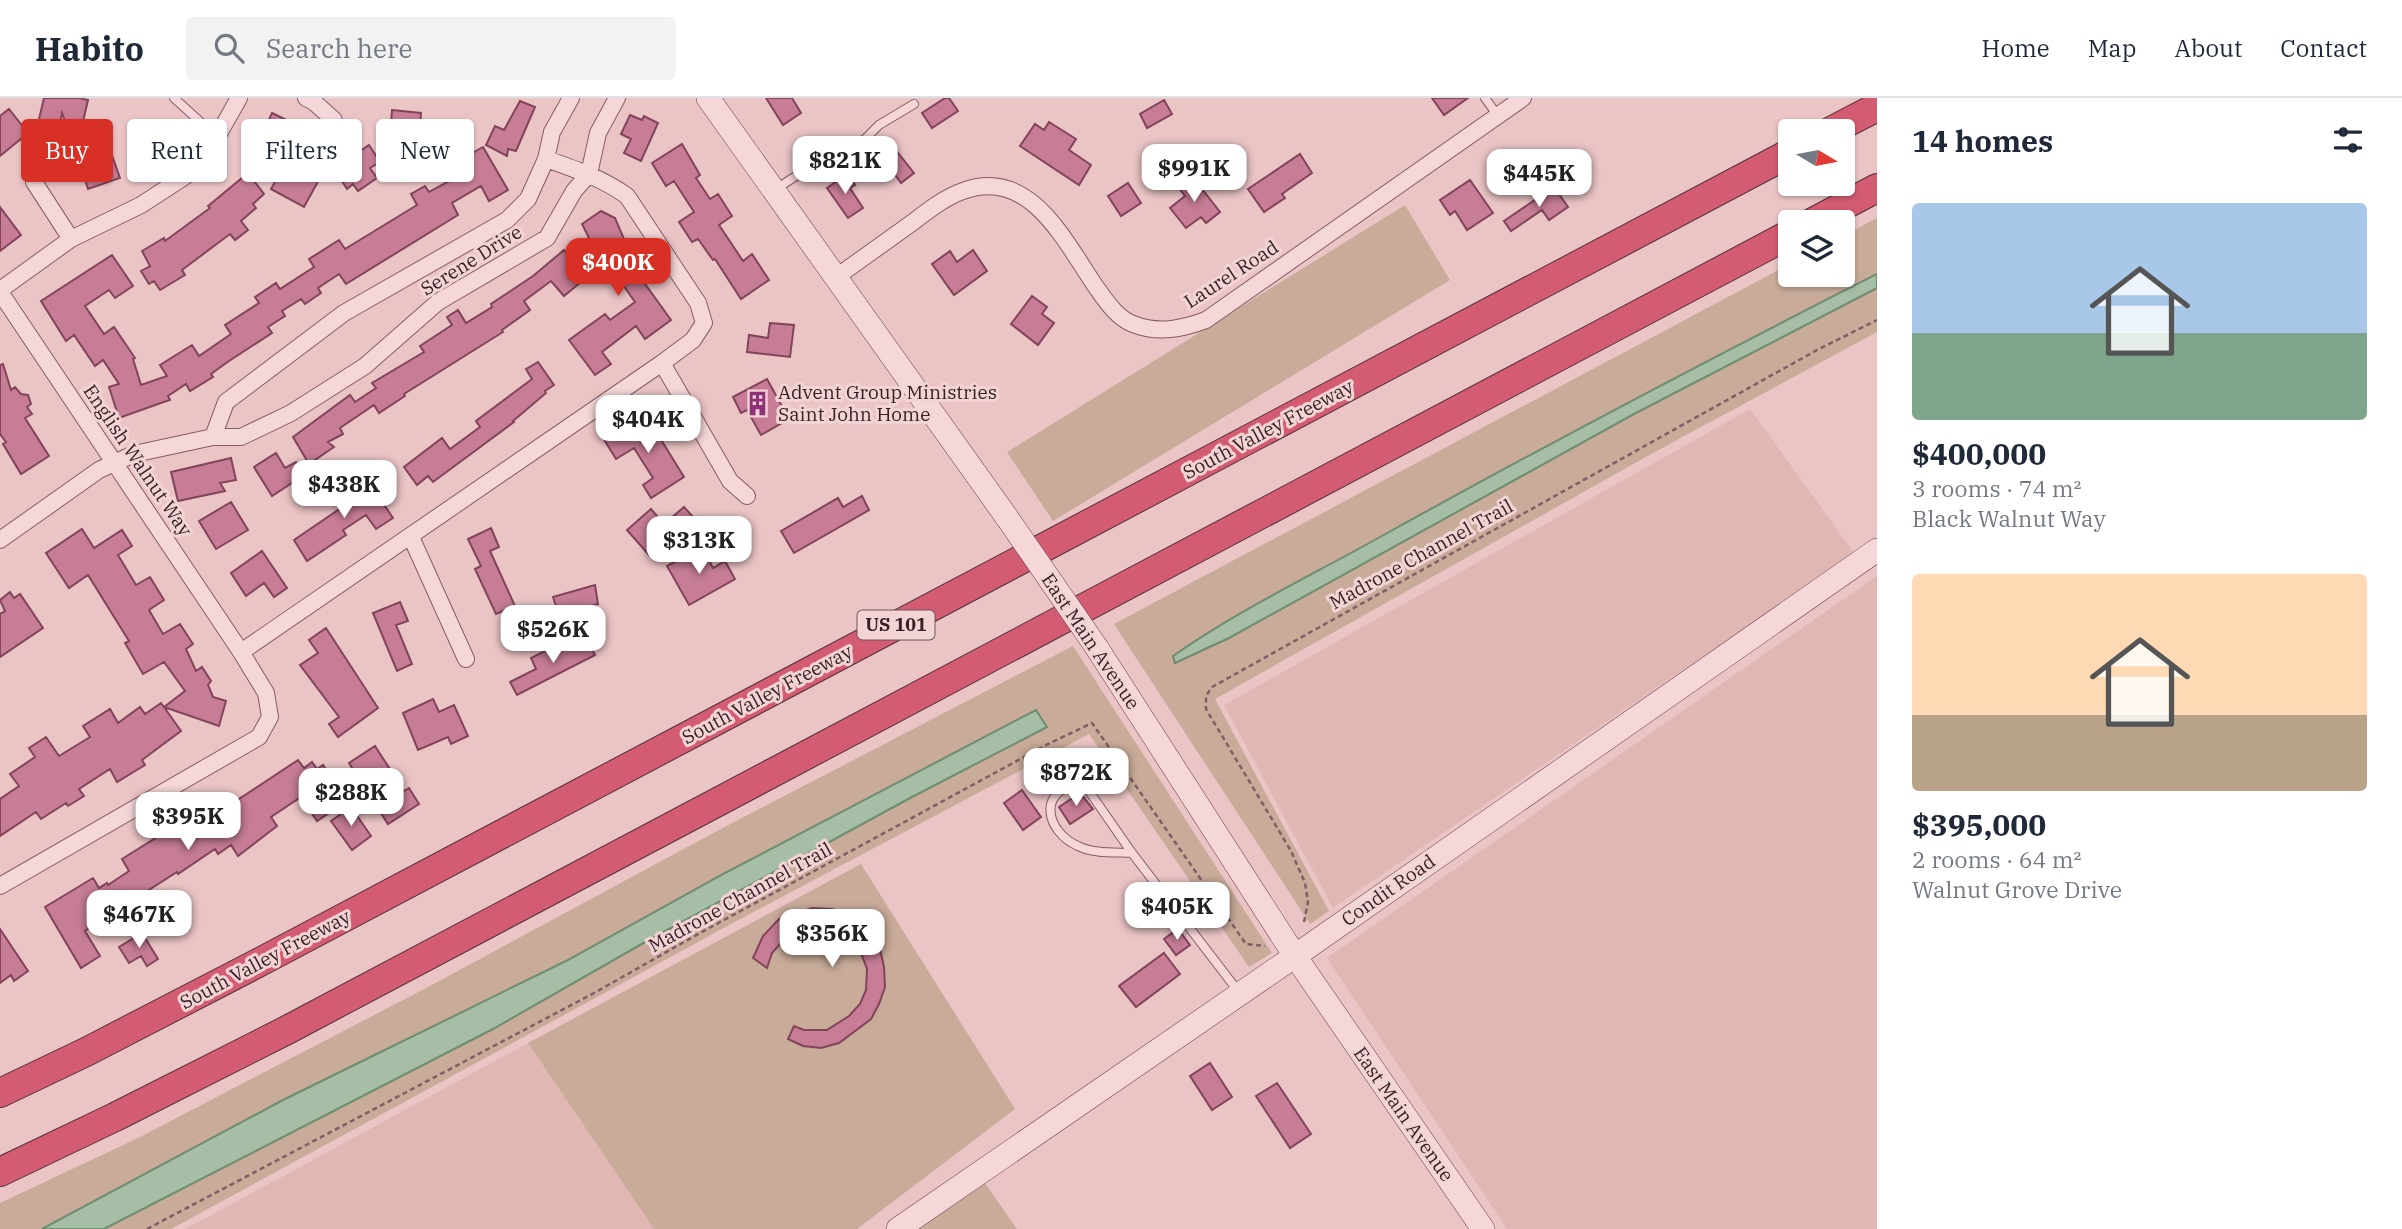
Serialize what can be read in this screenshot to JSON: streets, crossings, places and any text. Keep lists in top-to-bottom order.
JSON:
{
  "streets": {
    "highway": ["South Valley Freeway", "US 101"],
    "street": [
      "Serene Drive",
      "Laurel Road",
      "English Walnut Way",
      "East Main Avenue",
      "Condit Road"
    ],
    "path": ["Madrone Channel Trail"]
  },
  "crossings": [
    ["Serene Drive", "English Walnut Way"],
    ["Laurel Road", "East Main Avenue"],
    ["East Main Avenue", "Condit Road"]
  ],
  "places": {
    "building": ["Advent Group Ministries Saint John Home"]
  },
  "north": "right",
  "page": {
    "header": "Habito",
    "search": "Search here",
    "nav": [
      "Home",
      "Map",
      "About",
      "Contact"
    ],
    "heading": "14 homes",
    "chip": [
      "Buy",
      "Rent",
      "Filters",
      "New"
    ],
    "price": [
      "$821K",
      "$991K",
      "$445K",
      "$400K",
      "$404K",
      "$438K",
      "$313K",
      "$526K",
      "$872K",
      "$288K",
      "$395K",
      "$405K",
      "$467K",
      "$356K"
    ],
    "list": [
      {
        "name": "$400,000",
        "note": "3 rooms · 74 m² · Black Walnut Way"
      },
      {
        "name": "$395,000",
        "note": "2 rooms · 64 m² · Walnut Grove Drive"
      }
    ]
  }
}
